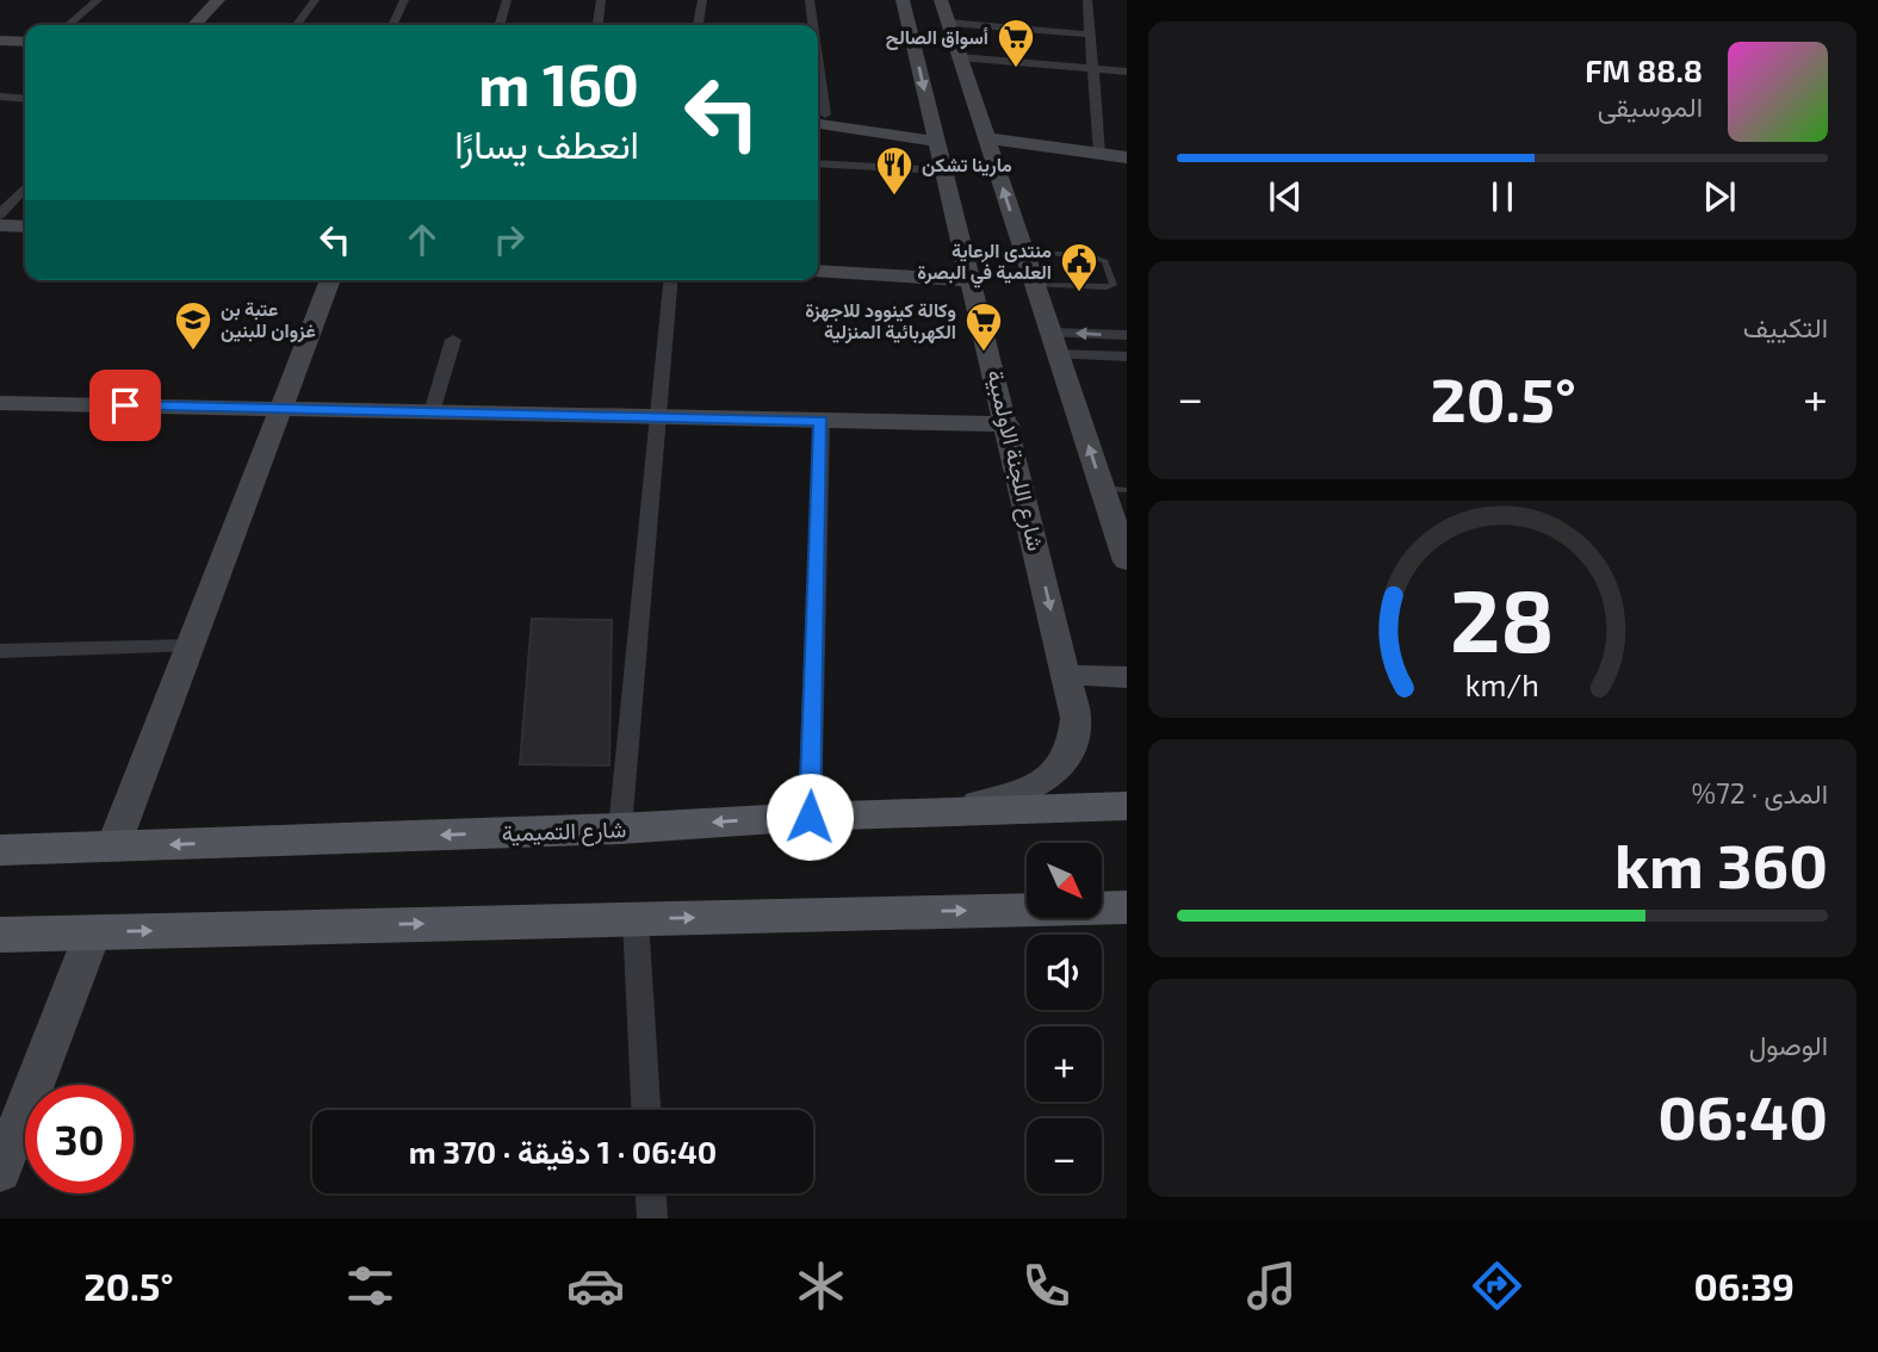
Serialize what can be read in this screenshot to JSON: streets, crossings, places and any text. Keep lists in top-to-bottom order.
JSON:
{
  "streets": {
    "main road": ["شارع اللجنة الاولمبية", "شارع التميمية"]
  },
  "crossings": [
    ["شارع اللجنة الاولمبية", "شارع التميمية"]
  ],
  "places": {
    "supermarket": ["أسواق الصالح", "وكالة كينوود للاجهزة الكهربائية المنزلية"],
    "restaurant": ["مارينا تشكن"],
    "public building": ["منتدى الرعاية العلمية في البصرة"],
    "school or university": ["عتبة بن غزوان للبنين"]
  },
  "north": "bottom right",
  "page": {
    "turn": ["160 m", "انعطف يسارًا"],
    "song": ["88.8 FM", "الموسيقى"],
    "tile": [
      "التكييف",
      ["المدى · 72%", "360 km"],
      ["الوصول", "06:40"]
    ],
    "heat": ["−", "20.5°", "+"],
    "map_buttons": ["+", "−"],
    "limit": "30",
    "trip": "06:40 · 1 دقيقة · 370 m",
    "tabs": ["06:39", "20.5°"],
    "gauge": ["28", "km/h"]
  }
}
